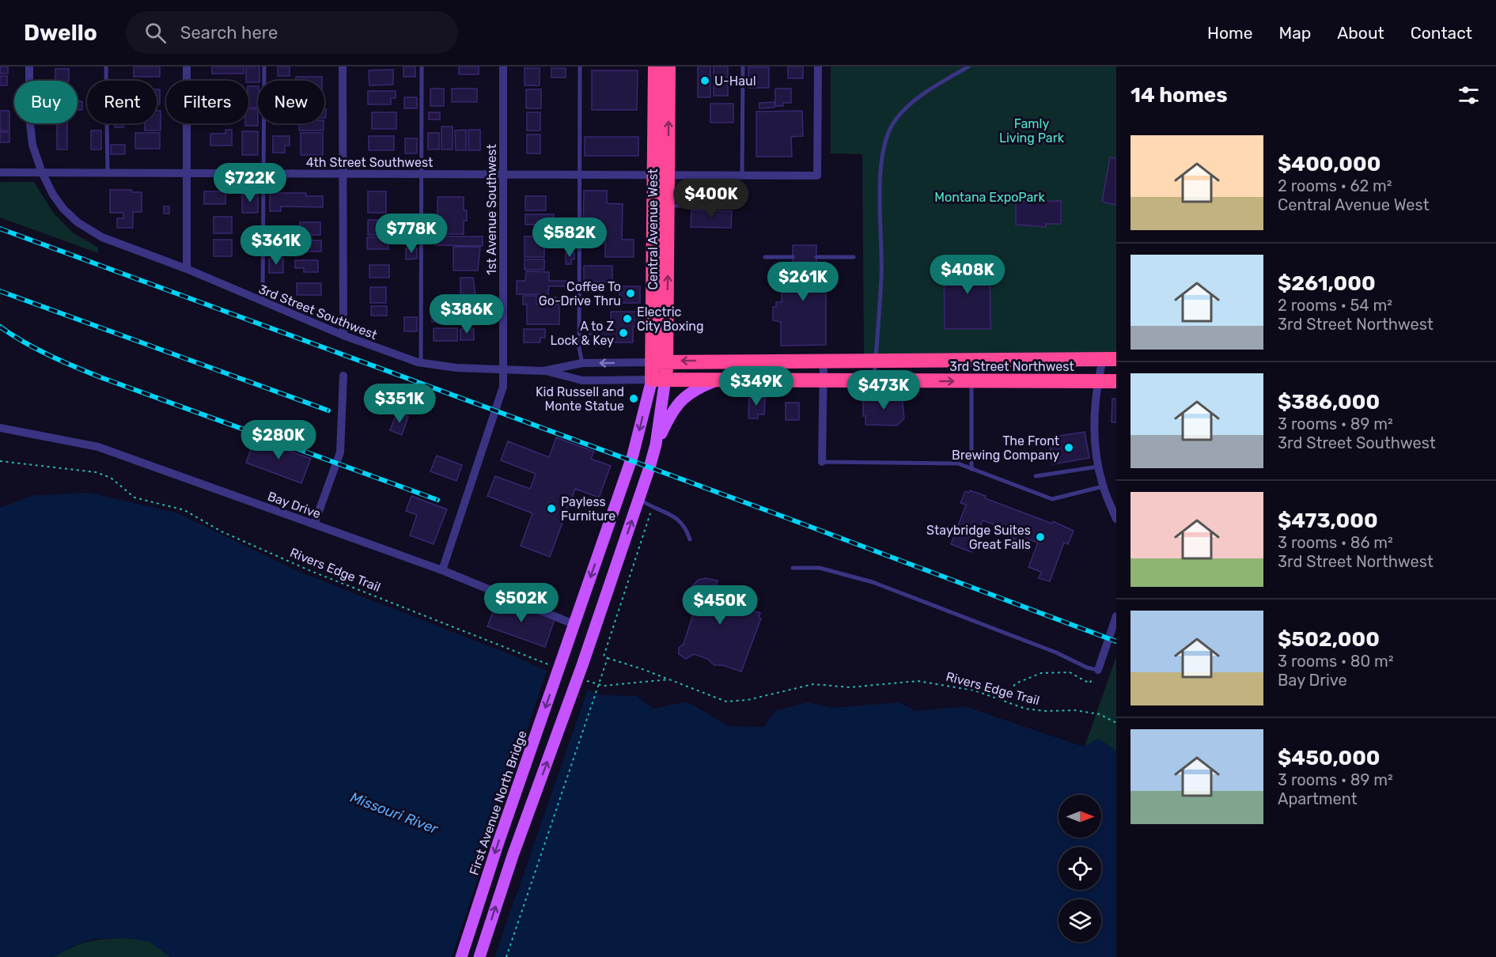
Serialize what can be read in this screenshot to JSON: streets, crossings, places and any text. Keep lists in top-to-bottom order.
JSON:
{
  "streets": {
    "highway": ["Central Avenue West", "3rd Street Northwest"],
    "main road": ["First Avenue North Bridge"],
    "street": [
      "4th Street Southwest",
      "1st Avenue Southwest",
      "3rd Street Southwest",
      "Bay Drive"
    ],
    "path": ["Rivers Edge Trail"]
  },
  "crossings": [
    ["4th Street Southwest", "1st Avenue Southwest"],
    ["4th Street Southwest", "Central Avenue West"],
    ["4th Street Southwest", "3rd Street Southwest"],
    ["1st Avenue Southwest", "3rd Street Southwest"],
    ["1st Avenue Southwest", "Bay Drive"],
    ["Central Avenue West", "3rd Street Southwest"],
    ["Central Avenue West", "3rd Street Northwest"],
    ["Central Avenue West", "Bay Drive"],
    ["Central Avenue West", "First Avenue North Bridge"],
    ["3rd Street Southwest", "3rd Street Northwest"]
  ],
  "one_way": ["First Avenue North Bridge"],
  "water": ["Missouri River"],
  "parks": ["Famly Living Park", "Montana ExpoPark"],
  "places": [
    "U-Haul",
    "Coffee To Go-Drive Thru",
    "Electric City Boxing",
    "A to Z Lock & Key",
    "Kid Russell and Monte Statue",
    "The Front Brewing Company",
    "Payless Furniture",
    "Staybridge Suites Great Falls"
  ],
  "north": "right",
  "page": {
    "header": "Dwello",
    "search": "Search here",
    "nav": [
      "Home",
      "Map",
      "About",
      "Contact"
    ],
    "heading": "14 homes",
    "chip": [
      "Buy",
      "Rent",
      "Filters",
      "New"
    ],
    "list": [
      {
        "name": "$400,000",
        "note": "2 rooms · 62 m² · Central Avenue West"
      },
      {
        "name": "$261,000",
        "note": "2 rooms · 54 m² · 3rd Street Northwest"
      },
      {
        "name": "$386,000",
        "note": "3 rooms · 89 m² · 3rd Street Southwest"
      },
      {
        "name": "$473,000",
        "note": "3 rooms · 86 m² · 3rd Street Northwest"
      },
      {
        "name": "$502,000",
        "note": "3 rooms · 80 m² · Bay Drive"
      },
      {
        "name": "$450,000",
        "note": "3 rooms · 89 m² · Apartment"
      }
    ],
    "price": [
      "$722K",
      "$400K",
      "$778K",
      "$582K",
      "$361K",
      "$408K",
      "$261K",
      "$386K",
      "$349K",
      "$473K",
      "$351K",
      "$280K",
      "$502K",
      "$450K"
    ]
  }
}
